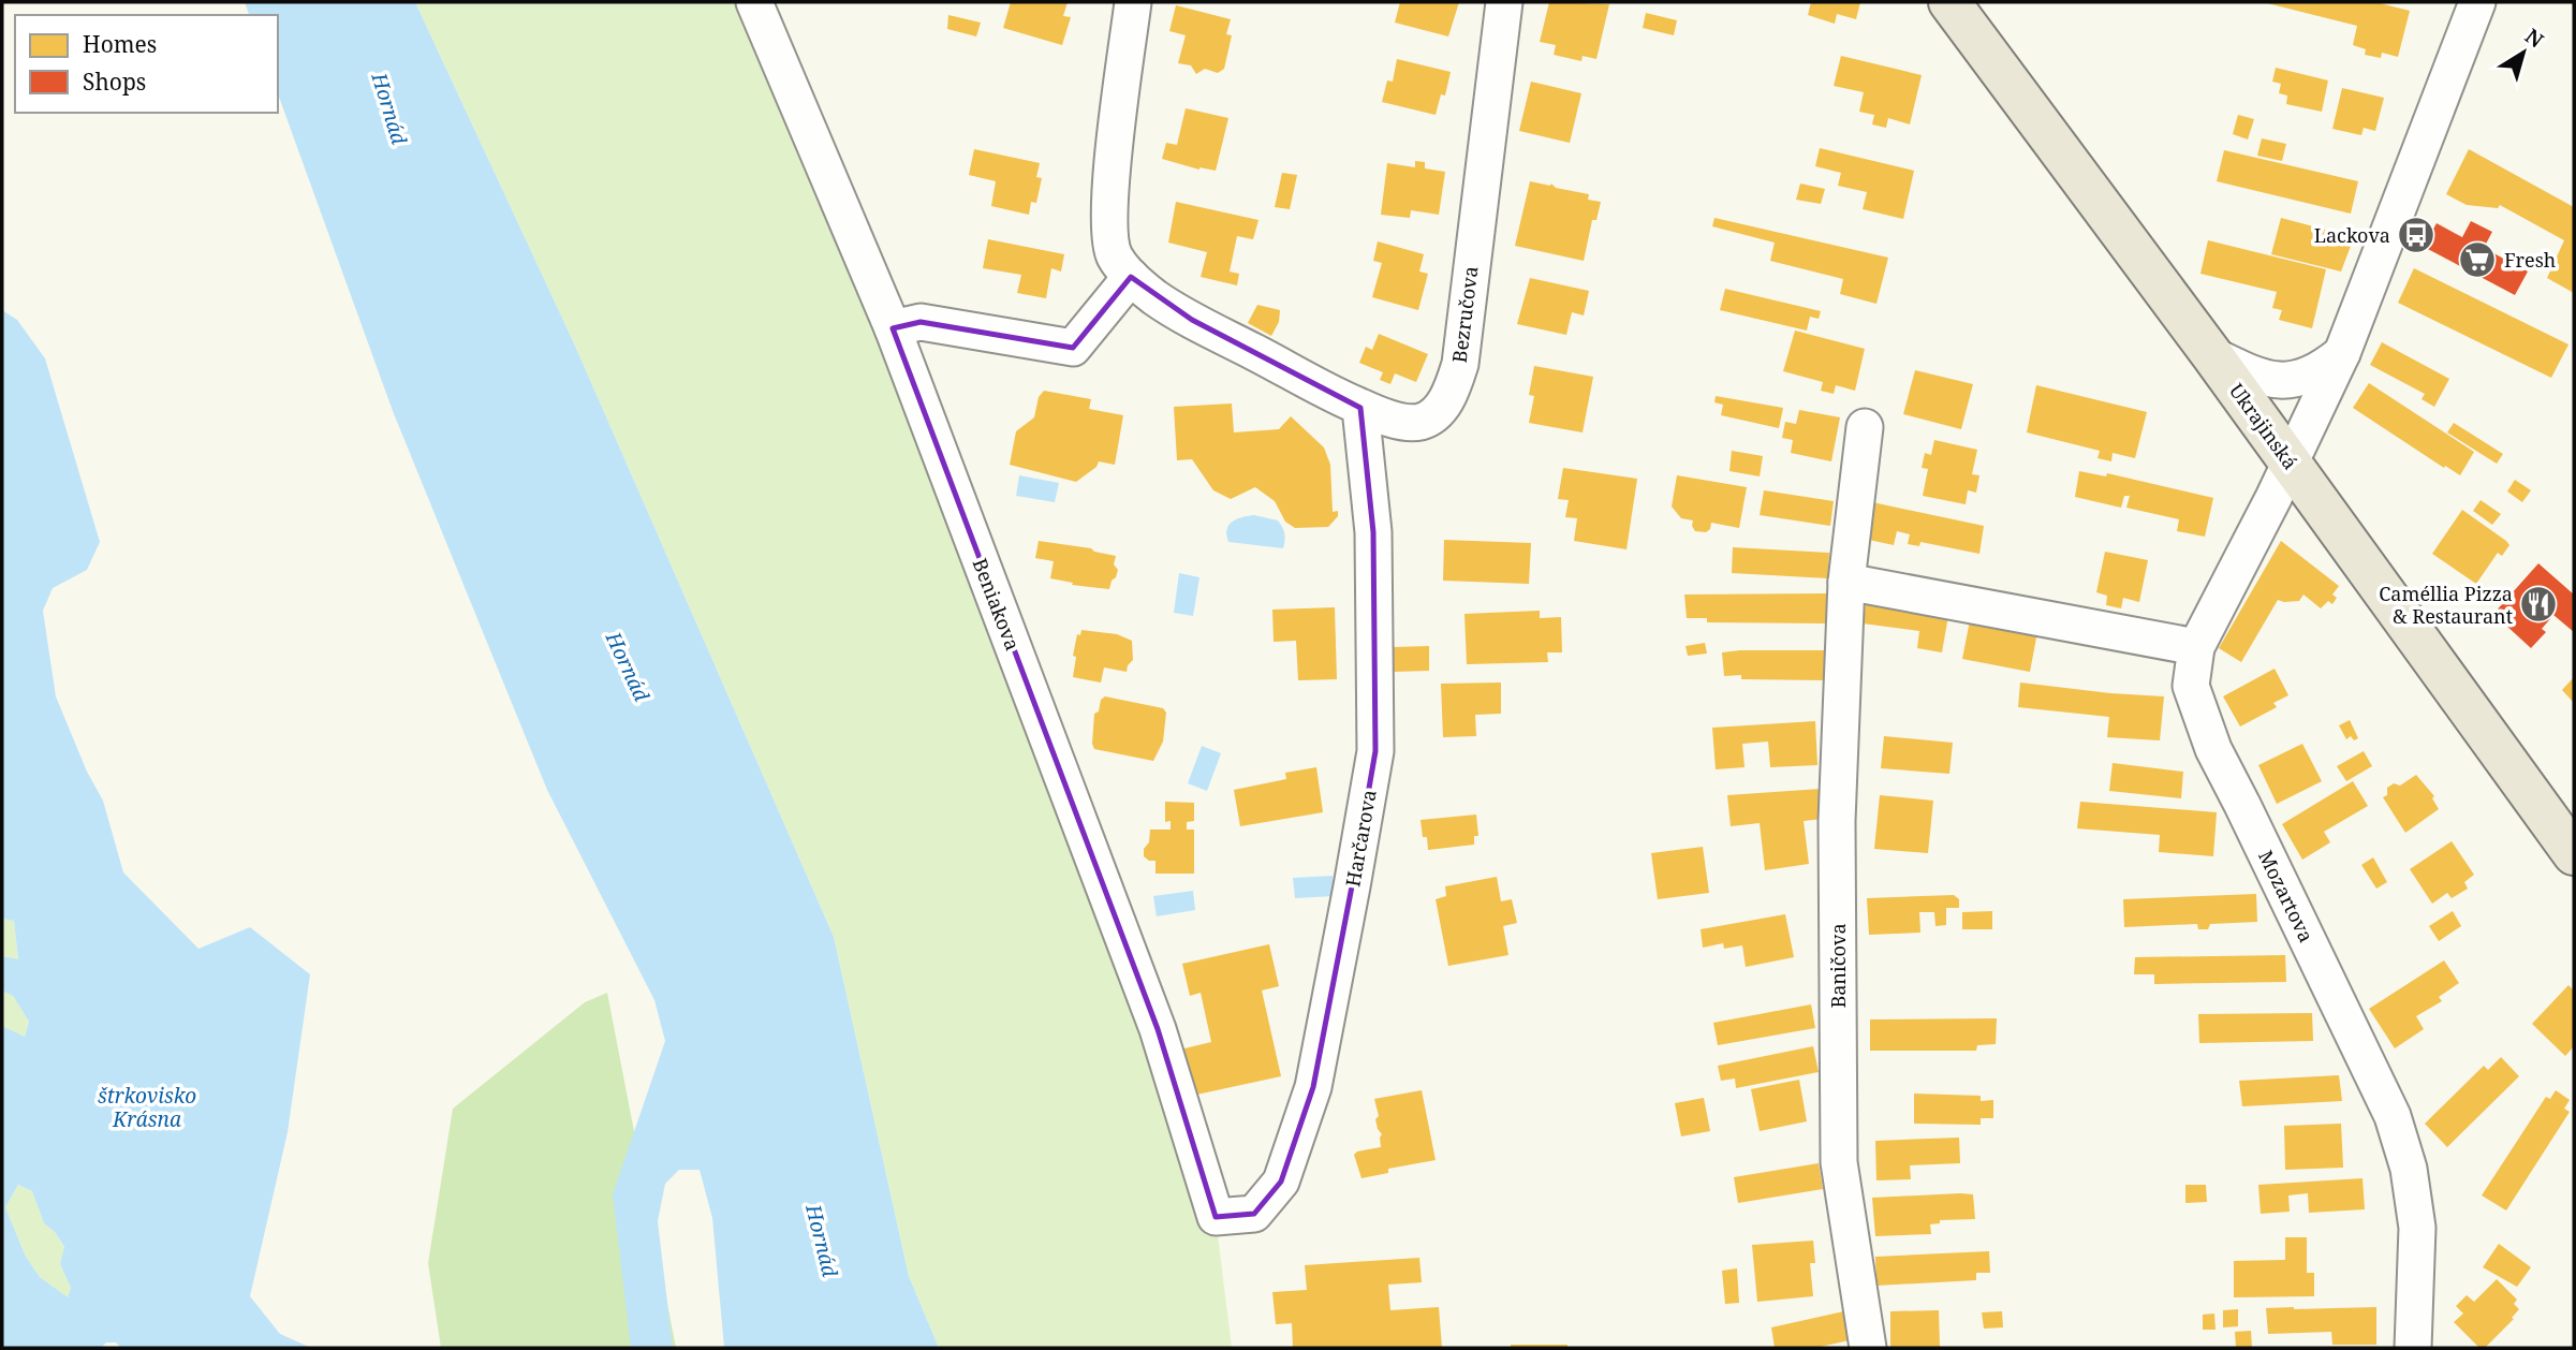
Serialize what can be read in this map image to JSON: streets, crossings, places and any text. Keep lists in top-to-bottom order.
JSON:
{
  "streets": {
    "main road": ["Ukrajinská"],
    "street": [
      "Bezručova",
      "Beniakova",
      "Harčarova",
      "Mozartova",
      "Baničova"
    ]
  },
  "crossings": [
    ["Bezručova", "Harčarova"],
    ["Ukrajinská", "Mozartova"],
    ["Beniakova", "Harčarova"]
  ],
  "water": ["Hornád", "štrkovisko Krásna"],
  "places": {
    "bus stop": ["Lackova"],
    "supermarket": ["Fresh"],
    "restaurant": ["Caméllia Pizza & Restaurant"]
  },
  "legend": ["Homes", "Shops"],
  "north": "top right"
}
